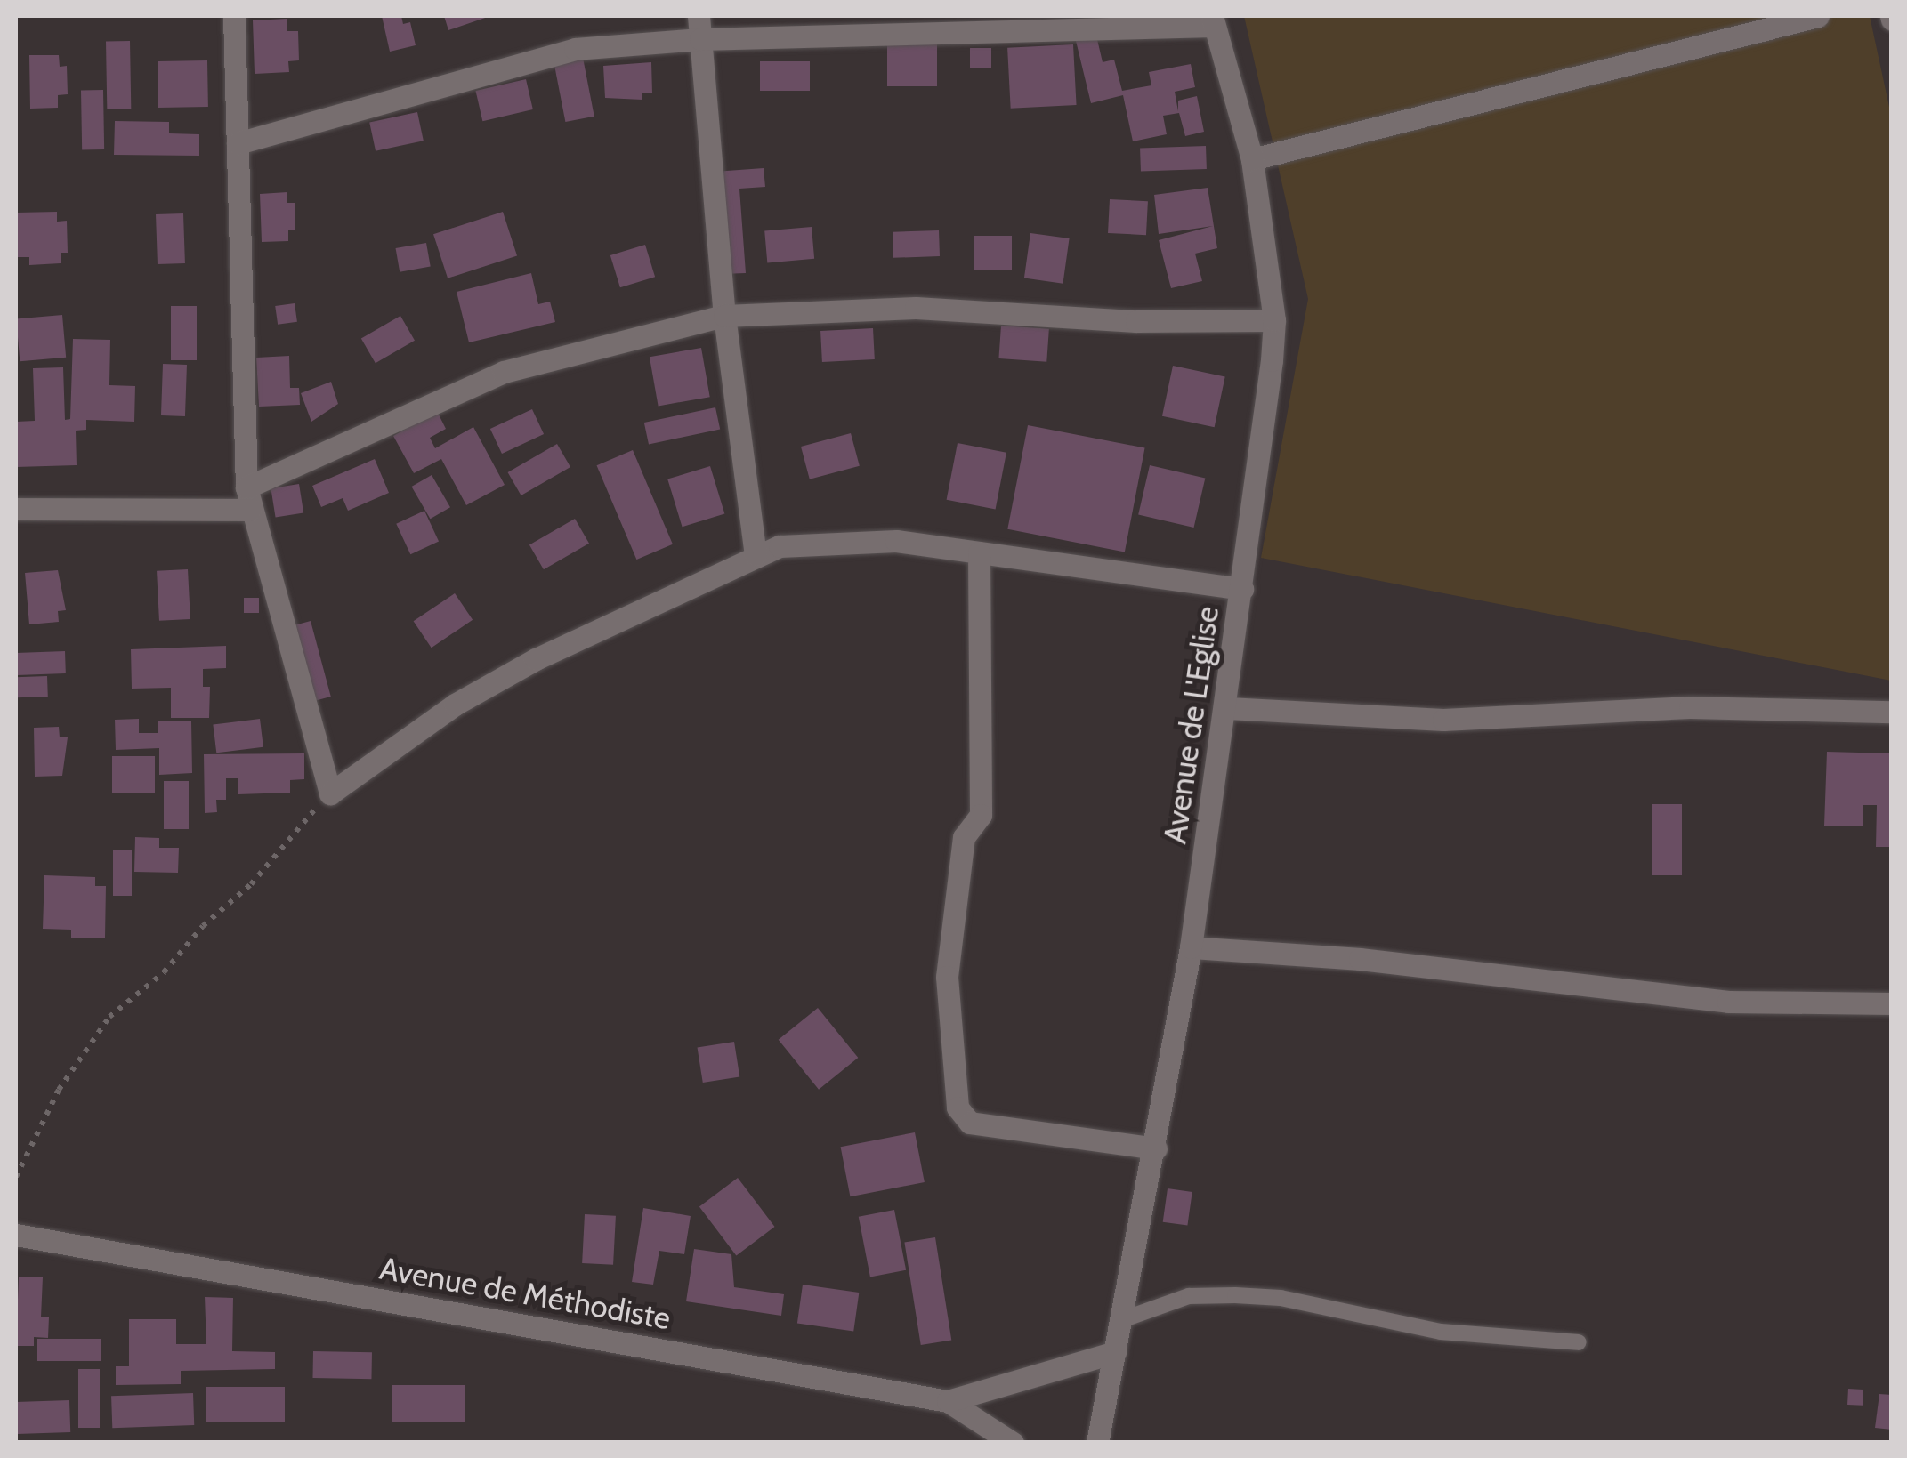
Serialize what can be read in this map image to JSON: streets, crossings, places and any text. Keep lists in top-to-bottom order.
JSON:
{
  "streets": {
    "street": ["Avenue de L'Eglise", "Avenue de Méthodiste"]
  }
}
